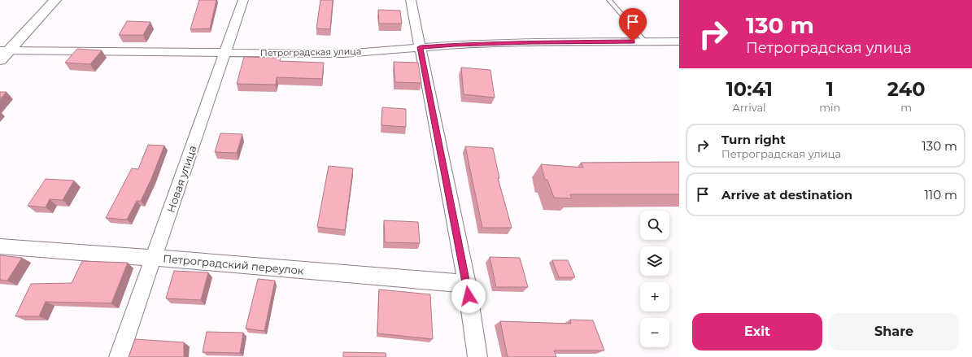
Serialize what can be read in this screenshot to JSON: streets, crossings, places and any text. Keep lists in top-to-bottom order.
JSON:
{
  "streets": {
    "street": ["Петроградская улица", "Новая улица", "Петроградский переулок"]
  },
  "crossings": [
    ["Петроградская улица", "Новая улица"],
    ["Новая улица", "Петроградский переулок"]
  ],
  "page": {
    "turn": ["130 m", "Петроградская улица"],
    "eta": [
      "10:41",
      "Arrival",
      "1",
      "min",
      "240",
      "m"
    ],
    "list": [
      {
        "name": "Turn right",
        "note": "Петроградская улица",
        "value": "130 m"
      },
      {
        "name": "Arrive at destination",
        "value": "110 m"
      }
    ],
    "map_buttons": ["+", "−"],
    "buttons": ["Exit", "Share"]
  }
}
